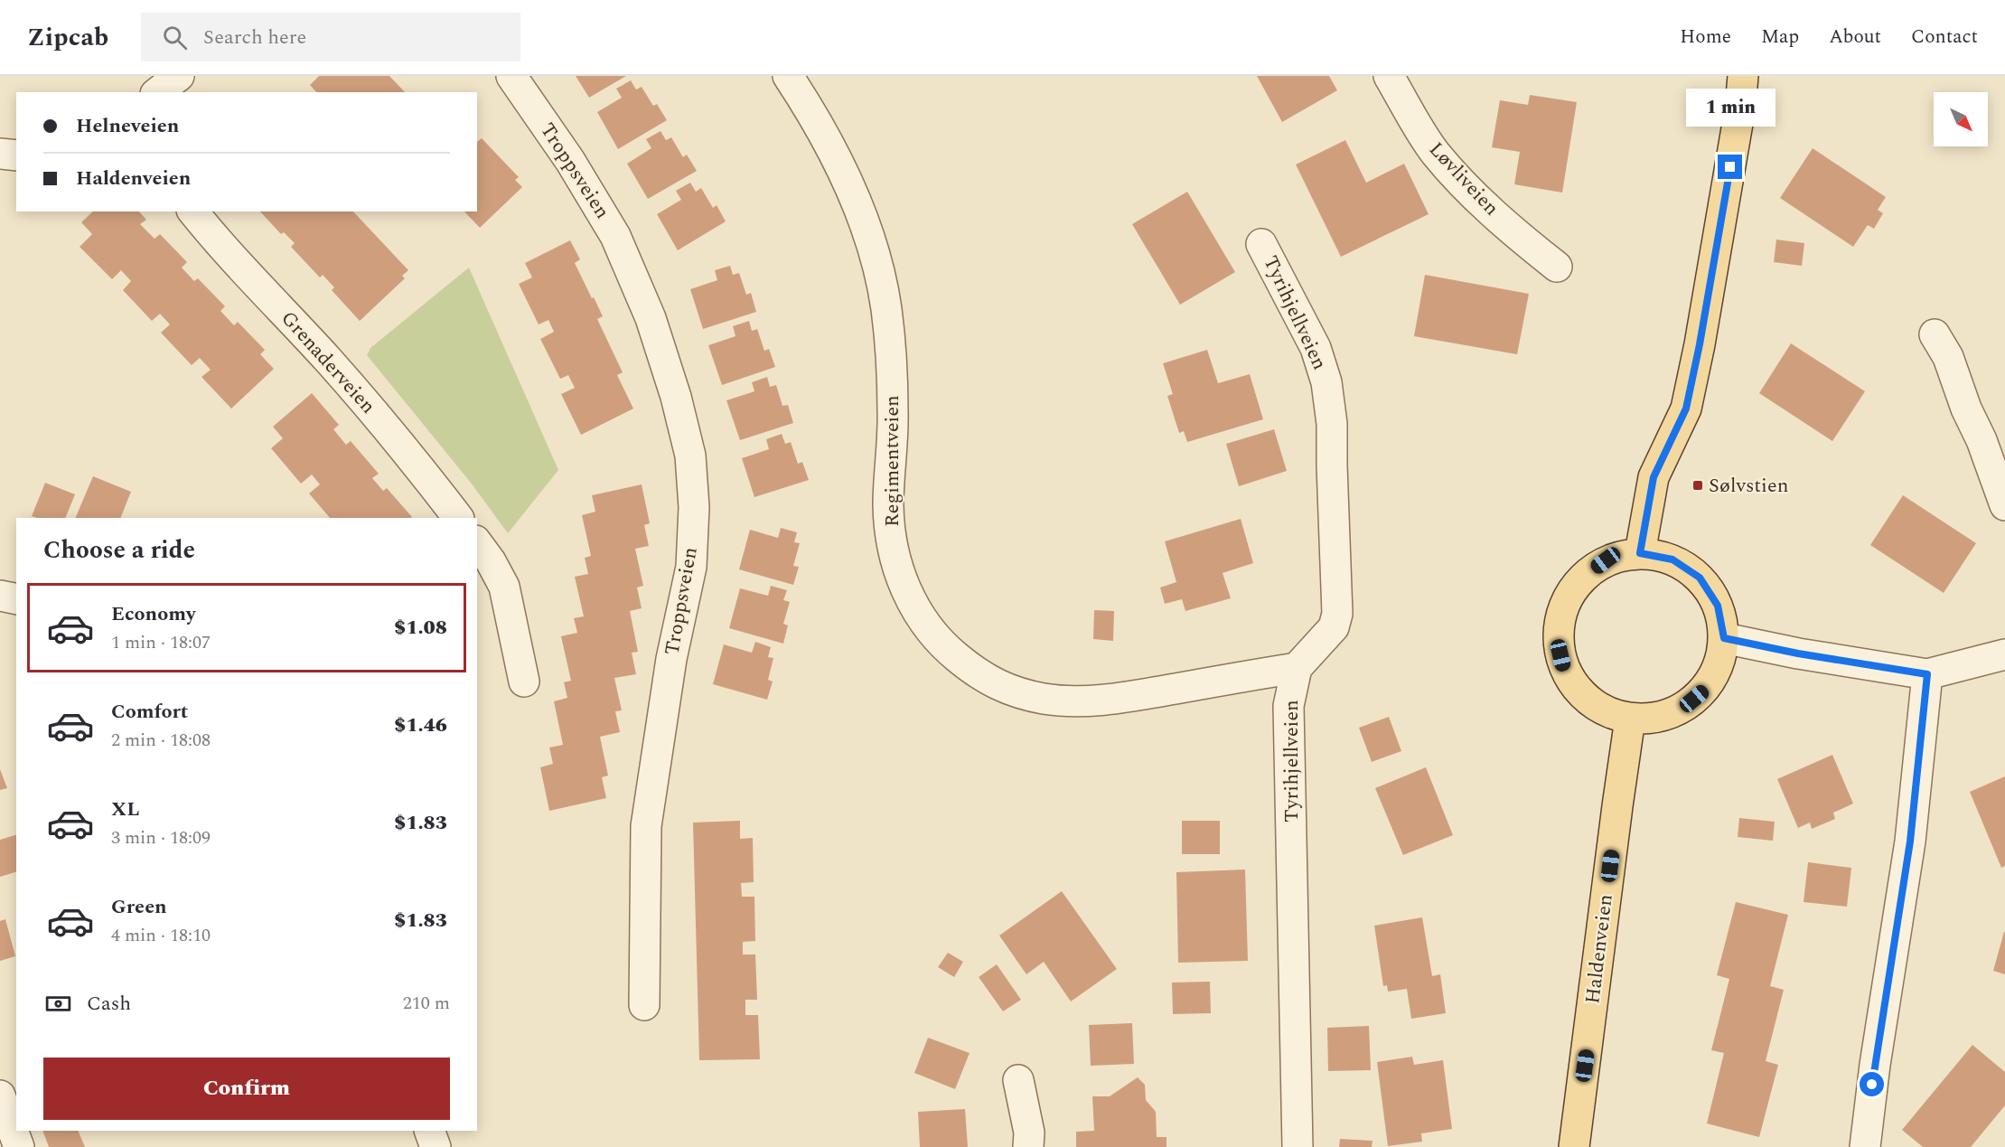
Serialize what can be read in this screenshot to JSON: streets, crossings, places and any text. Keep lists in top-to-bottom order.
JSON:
{
  "streets": {
    "main road": ["Haldenveien"],
    "street": [
      "Troppsveien",
      "Løvliveien",
      "Tyrihjellveien",
      "Grenaderveien",
      "Regimentveien"
    ]
  },
  "crossings": [
    ["Tyrihjellveien", "Regimentveien"]
  ],
  "places": {
    "transit": ["Sølvstien"]
  },
  "north": "bottom right",
  "page": {
    "header": "Zipcab",
    "search": "Search here",
    "nav": [
      "Home",
      "Map",
      "About",
      "Contact"
    ],
    "bubble": "1 min",
    "banner": ["Helneveien", "Haldenveien"],
    "heading": "Choose a ride",
    "list": [
      {
        "name": "Economy",
        "note": "1 min · 18:07",
        "value": "$1.08"
      },
      {
        "name": "Comfort",
        "note": "2 min · 18:08",
        "value": "$1.46"
      },
      {
        "name": "XL",
        "note": "3 min · 18:09",
        "value": "$1.83"
      },
      {
        "name": "Green",
        "note": "4 min · 18:10",
        "value": "$1.83"
      }
    ],
    "pay": ["Cash", "210 m"],
    "buttons": "Confirm"
  }
}
